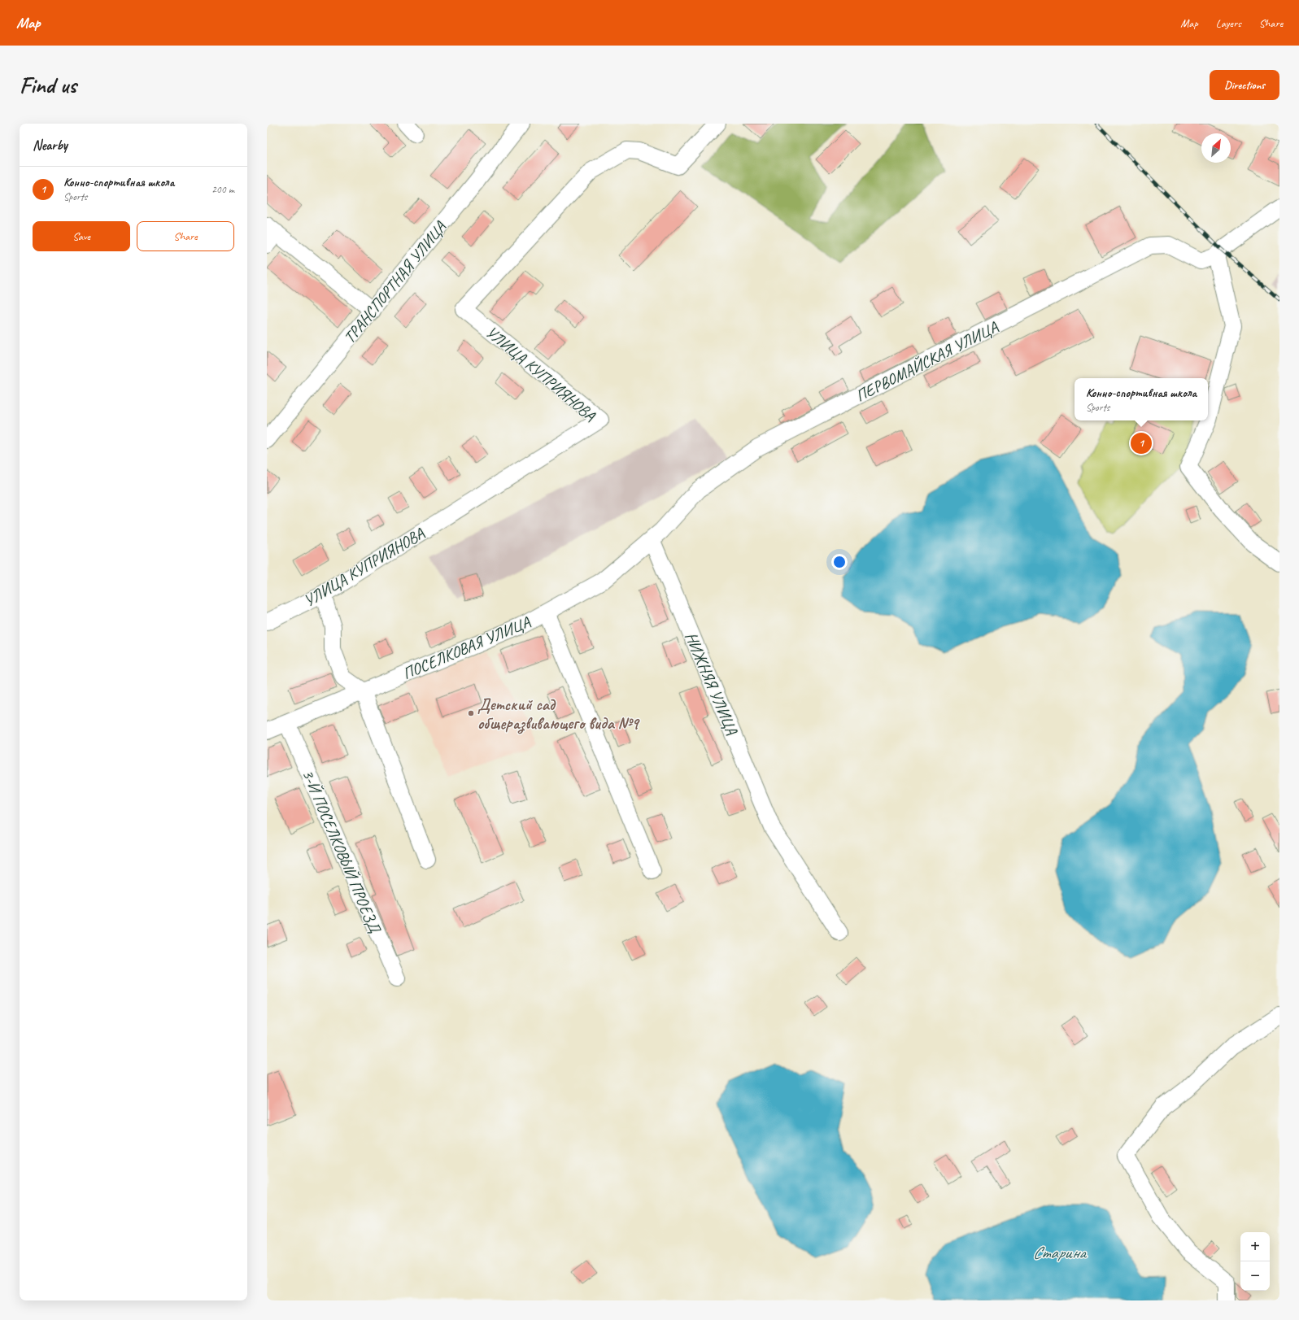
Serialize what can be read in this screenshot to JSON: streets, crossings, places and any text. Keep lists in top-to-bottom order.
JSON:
{
  "streets": {
    "street": [
      "ТРАНСПОРТНАЯ УЛИЦА",
      "ПЕРВОМАЙСКАЯ УЛИЦА",
      "УЛИЦА КУПРИЯНОВА",
      "ПОСЕЛКОВАЯ УЛИЦА",
      "НИЖНЯЯ УЛИЦА",
      "3-Й ПОСЕЛКОВЫЙ ПРОЕЗД"
    ]
  },
  "crossings": [
    ["ПЕРВОМАЙСКАЯ УЛИЦА", "ПОСЕЛКОВАЯ УЛИЦА"],
    ["ПЕРВОМАЙСКАЯ УЛИЦА", "НИЖНЯЯ УЛИЦА"],
    ["ПОСЕЛКОВАЯ УЛИЦА", "НИЖНЯЯ УЛИЦА"],
    ["ПОСЕЛКОВАЯ УЛИЦА", "3-Й ПОСЕЛКОВЫЙ ПРОЕЗД"]
  ],
  "water": ["Cтарина"],
  "places": ["Детский сад общеразвивающего вида №9"],
  "north": "top right",
  "page": {
    "header": "Map",
    "nav": ["Map", "Layers", "Share"],
    "buttons": [
      "Directions",
      ["Save", "Share"]
    ],
    "title": "Find us",
    "heading": "Nearby",
    "list": [
      {
        "mark": "1",
        "name": "Конно-спортивная школа",
        "note": "Sports",
        "value": "200 m"
      }
    ],
    "popup": ["Конно-спортивная школа", "Sports"],
    "pins": "1",
    "map_buttons": ["+", "−"]
  }
}
